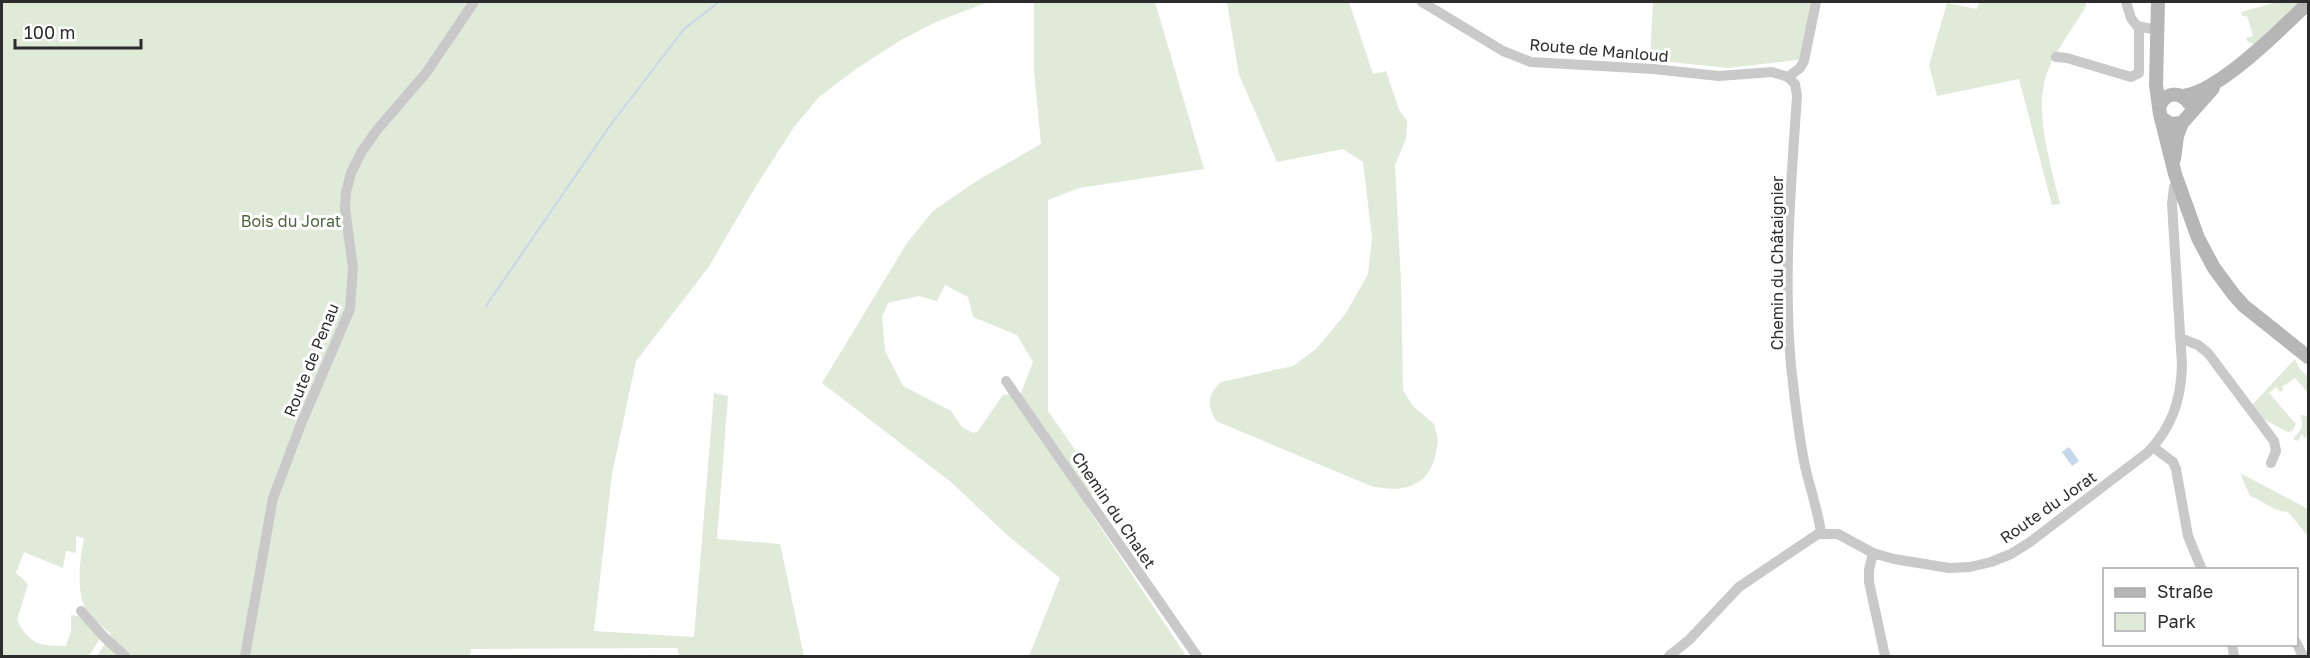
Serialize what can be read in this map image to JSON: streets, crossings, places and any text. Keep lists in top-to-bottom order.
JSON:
{
  "streets": {
    "street": [
      "Route de Manloud",
      "Chemin du Châtaignier",
      "Route de Penau",
      "Route du Jorat",
      "Chemin du Chalet"
    ]
  },
  "crossings": [
    ["Route de Manloud", "Chemin du Châtaignier"],
    ["Chemin du Châtaignier", "Route du Jorat"]
  ],
  "parks": ["Bois du Jorat"],
  "legend": ["Straße", "Park"],
  "scale_bar": "100 m"
}
